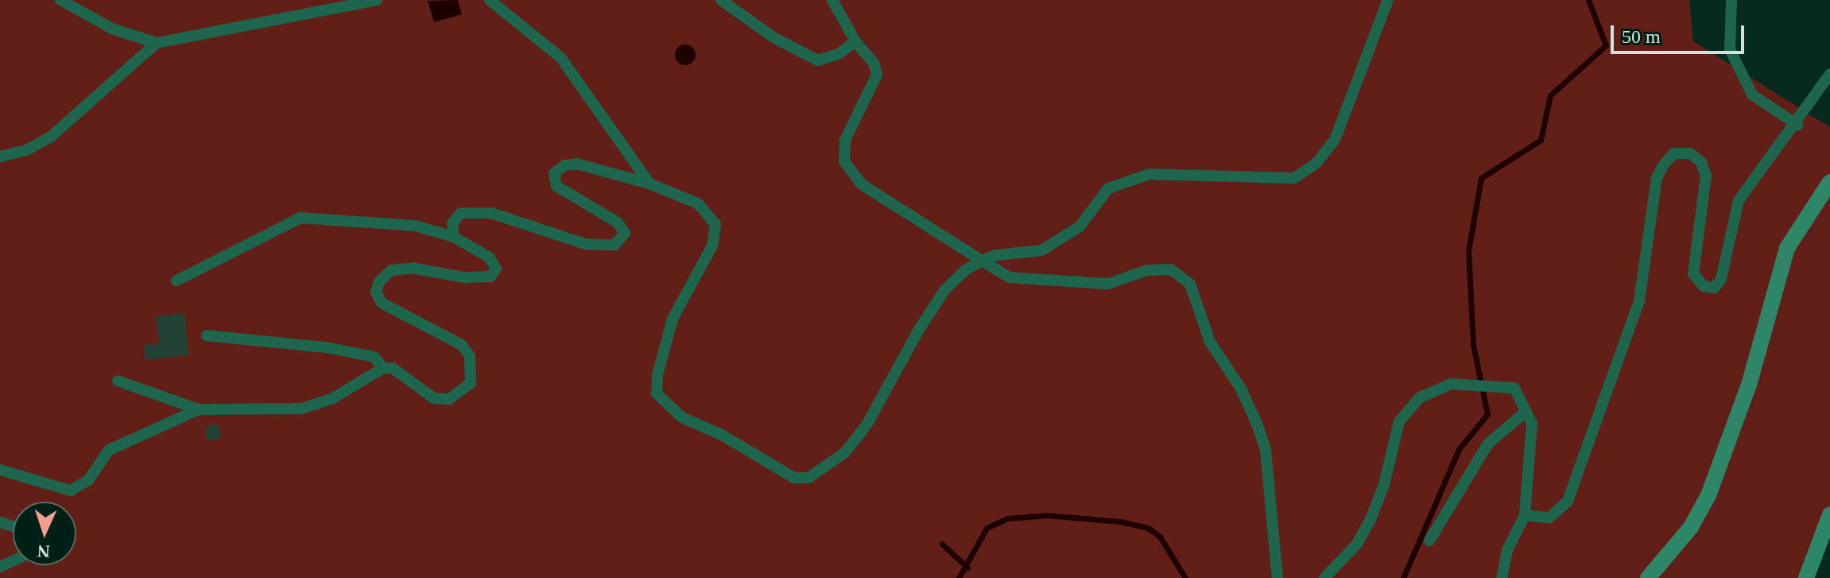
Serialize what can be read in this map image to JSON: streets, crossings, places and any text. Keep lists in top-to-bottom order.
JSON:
{
  "scale_bar": "50 m",
  "north": "bottom"
}
